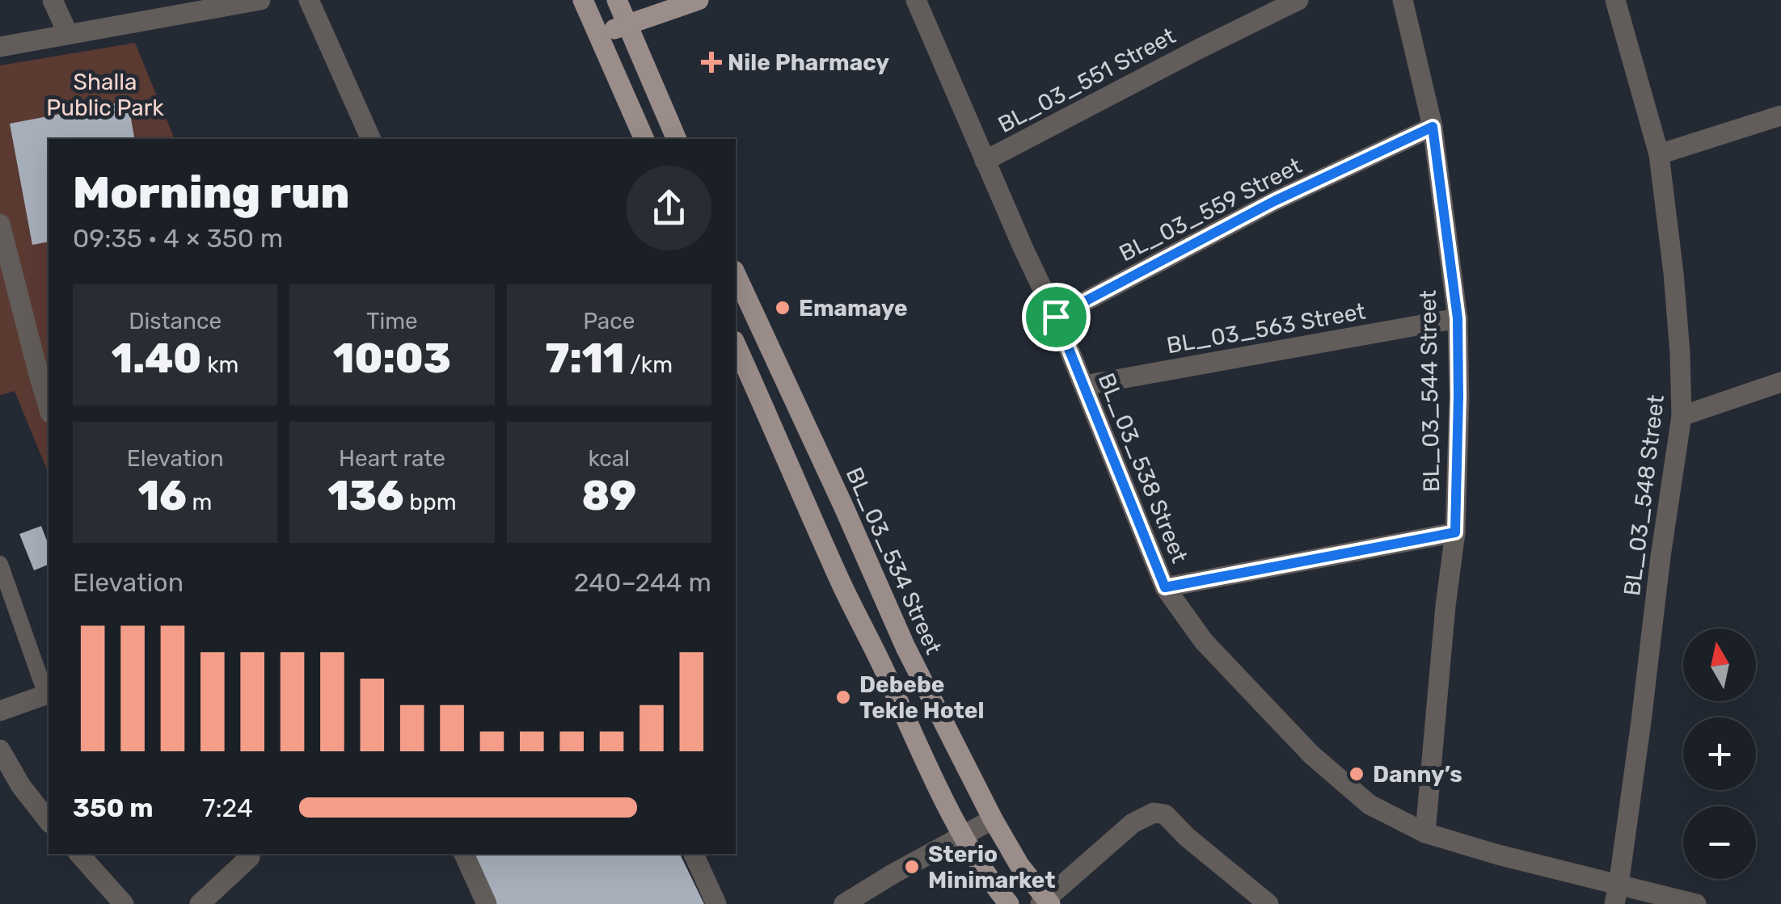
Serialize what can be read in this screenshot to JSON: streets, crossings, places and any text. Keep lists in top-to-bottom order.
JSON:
{
  "streets": {
    "main road": ["BL_03_534 Street"],
    "street": [
      "BL_03_551 Street",
      "BL_03_559 Street",
      "BL_03_563 Street",
      "BL_03_544 Street",
      "BL_03_538 Street",
      "BL_03_548 Street"
    ]
  },
  "crossings": [
    ["BL_03_551 Street", "BL_03_538 Street"],
    ["BL_03_559 Street", "BL_03_544 Street"],
    ["BL_03_559 Street", "BL_03_538 Street"],
    ["BL_03_563 Street", "BL_03_544 Street"],
    ["BL_03_563 Street", "BL_03_538 Street"],
    ["BL_03_544 Street", "BL_03_538 Street"],
    ["BL_03_538 Street", "BL_03_548 Street"]
  ],
  "parks": ["Shalla Public Park"],
  "places": {
    "health": ["Nile Pharmacy"],
    "other": [
      "Emamaye",
      "Debebe Tekle Hotel",
      "Danny’s",
      "Sterio Minimarket"
    ]
  },
  "north": "top",
  "page": {
    "heading": ["Morning run", "09:35 · 4 × 350 m"],
    "stats": [
      ["Distance", "1.40 km"],
      ["Time", "10:03"],
      ["Pace", "7:11 /km"],
      ["Elevation", "16 m"],
      ["Heart rate", "136 bpm"],
      ["kcal", "89"]
    ],
    "chart": ["Elevation", "240–244 m"],
    "map_buttons": ["+", "−"],
    "list": [
      {
        "name": "350 m",
        "note": "7:24"
      }
    ]
  }
}
